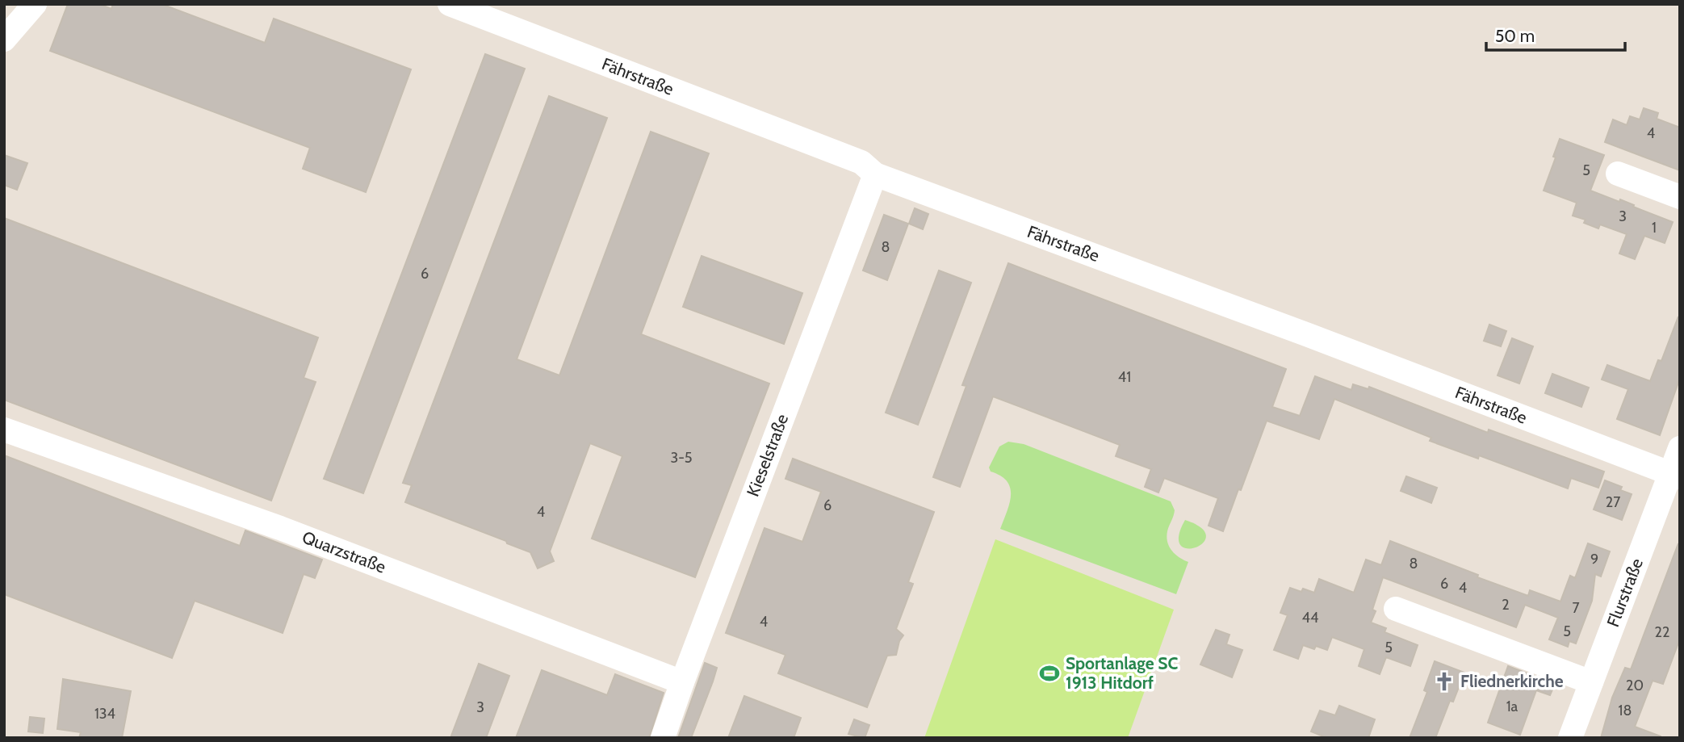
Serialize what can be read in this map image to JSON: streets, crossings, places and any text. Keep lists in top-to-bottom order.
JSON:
{
  "streets": {
    "street": [
      "Fährstraße",
      "Kieselstraße",
      "Quarzstraße",
      "Flurstraße"
    ]
  },
  "crossings": [
    ["Fährstraße", "Kieselstraße"],
    ["Fährstraße", "Flurstraße"],
    ["Kieselstraße", "Quarzstraße"]
  ],
  "places": {
    "sports": ["Sportanlage SC 1913 Hitdorf"],
    "church": ["Fliednerkirche"]
  },
  "house_numbers": [
    "4",
    "5",
    "3",
    "1",
    "8",
    "6",
    "41",
    "3-5",
    "27",
    "6",
    "4",
    "9",
    "8",
    "6",
    "4",
    "2",
    "7",
    "44",
    "4",
    "5",
    "22",
    "5",
    "20",
    "1a",
    "3",
    "18",
    "134"
  ],
  "scale_bar": "50 m"
}
